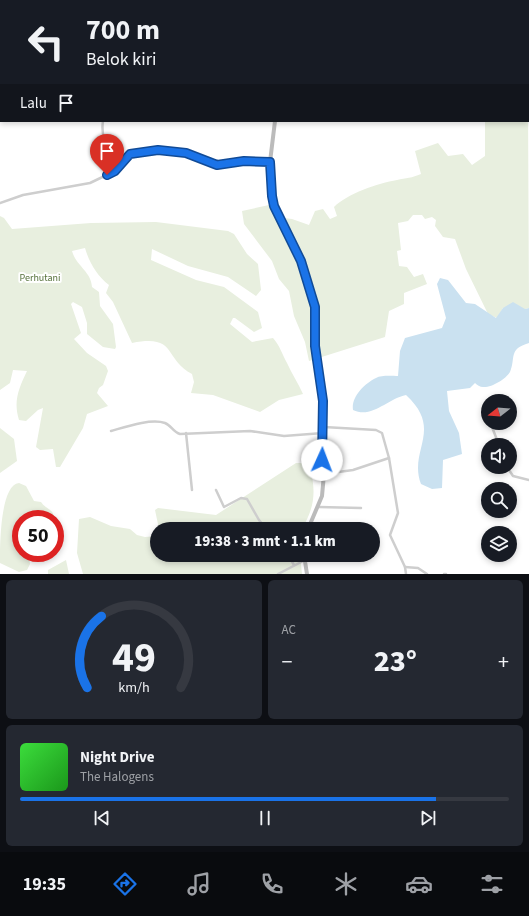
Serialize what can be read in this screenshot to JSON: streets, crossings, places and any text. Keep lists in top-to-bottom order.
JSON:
{
  "parks": ["Perhutani"],
  "north": "left",
  "page": {
    "turn": ["700 m", "Belok kiri"],
    "then": "Lalu",
    "limit": "50",
    "trip": "19:38 · 3 mnt · 1.1 km",
    "tile": "AC",
    "heat": ["−", "23°", "+"],
    "song": ["Night Drive", "The Halogens"],
    "tabs": "19:35",
    "gauge": ["49", "km/h"]
  }
}
